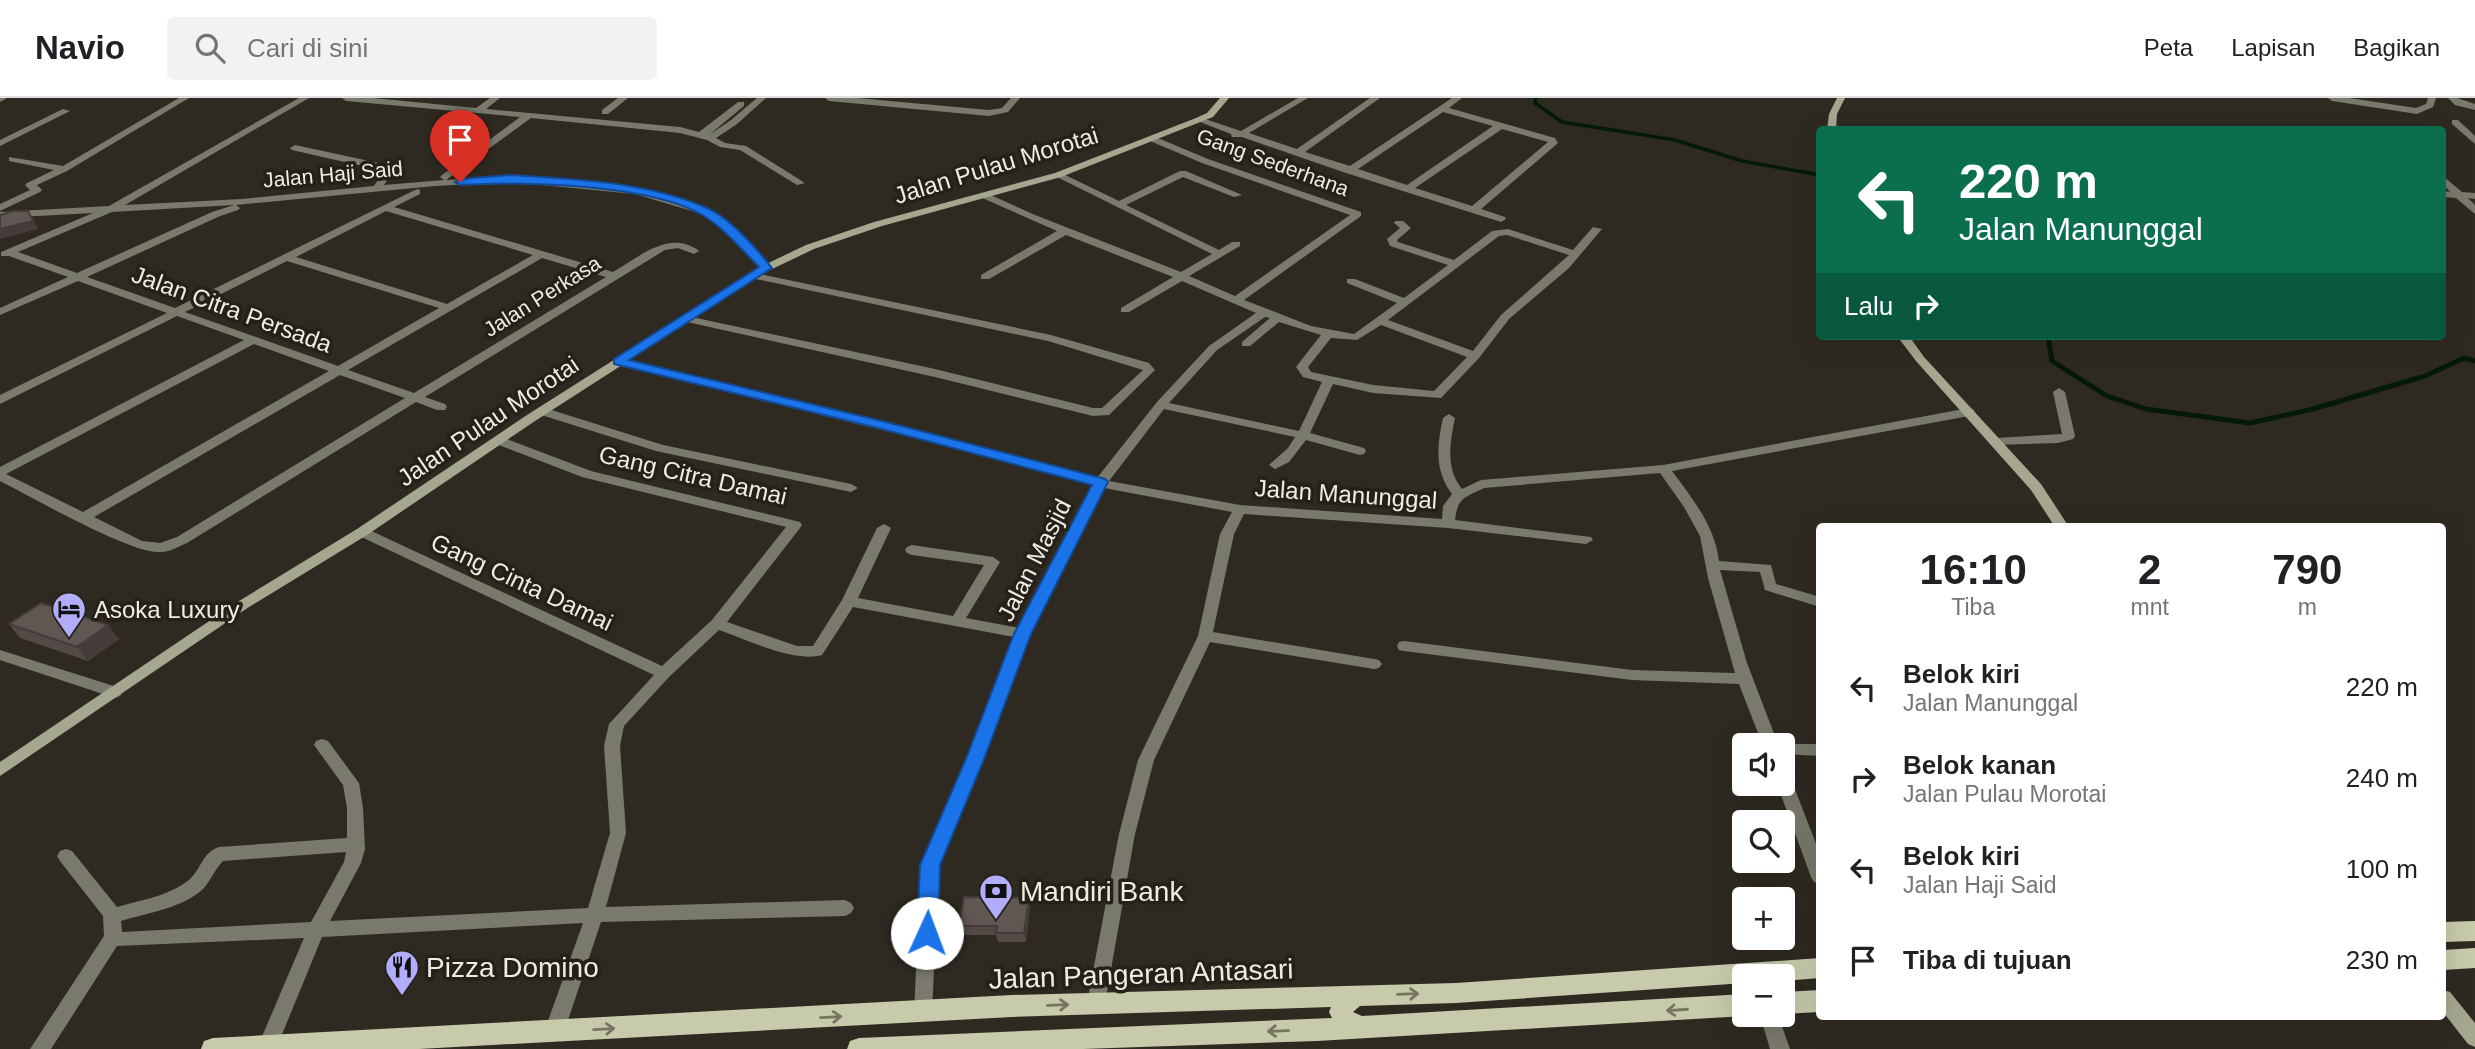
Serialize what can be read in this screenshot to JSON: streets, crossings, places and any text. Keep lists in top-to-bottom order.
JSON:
{
  "streets": {
    "main road": ["Jalan Pangeran Antasari"],
    "street": [
      "Gang Sederhana",
      "Jalan Pulau Morotai",
      "Jalan Haji Said",
      "Jalan Perkasa",
      "Jalan Citra Persada",
      "Gang Citra Damai",
      "Jalan Manunggal",
      "Jalan Masjid",
      "Gang Cinta Damai"
    ]
  },
  "crossings": [
    ["Gang Sederhana", "Jalan Pulau Morotai"],
    ["Jalan Pulau Morotai", "Jalan Haji Said"],
    ["Jalan Pulau Morotai", "Gang Citra Damai"],
    ["Jalan Pulau Morotai", "Jalan Manunggal"],
    ["Jalan Pulau Morotai", "Gang Cinta Damai"],
    ["Jalan Perkasa", "Jalan Citra Persada"],
    ["Jalan Manunggal", "Jalan Masjid"],
    ["Jalan Manunggal", "Jalan Pangeran Antasari"],
    ["Jalan Masjid", "Jalan Pangeran Antasari"]
  ],
  "places": {
    "hotel": ["Asoka Luxury"],
    "bank": ["Mandiri Bank"],
    "restaurant": ["Pizza Domino"]
  },
  "page": {
    "header": "Navio",
    "search": "Cari di sini",
    "nav": ["Peta", "Lapisan", "Bagikan"],
    "turn": ["220 m", "Jalan Manunggal"],
    "then": "Lalu",
    "eta": [
      "16:10",
      "Tiba",
      "2",
      "mnt",
      "790",
      "m"
    ],
    "list": [
      {
        "name": "Belok kiri",
        "note": "Jalan Manunggal",
        "value": "220 m"
      },
      {
        "name": "Belok kanan",
        "note": "Jalan Pulau Morotai",
        "value": "240 m"
      },
      {
        "name": "Belok kiri",
        "note": "Jalan Haji Said",
        "value": "100 m"
      },
      {
        "name": "Tiba di tujuan",
        "value": "230 m"
      }
    ],
    "map_buttons": ["+", "−"]
  }
}
